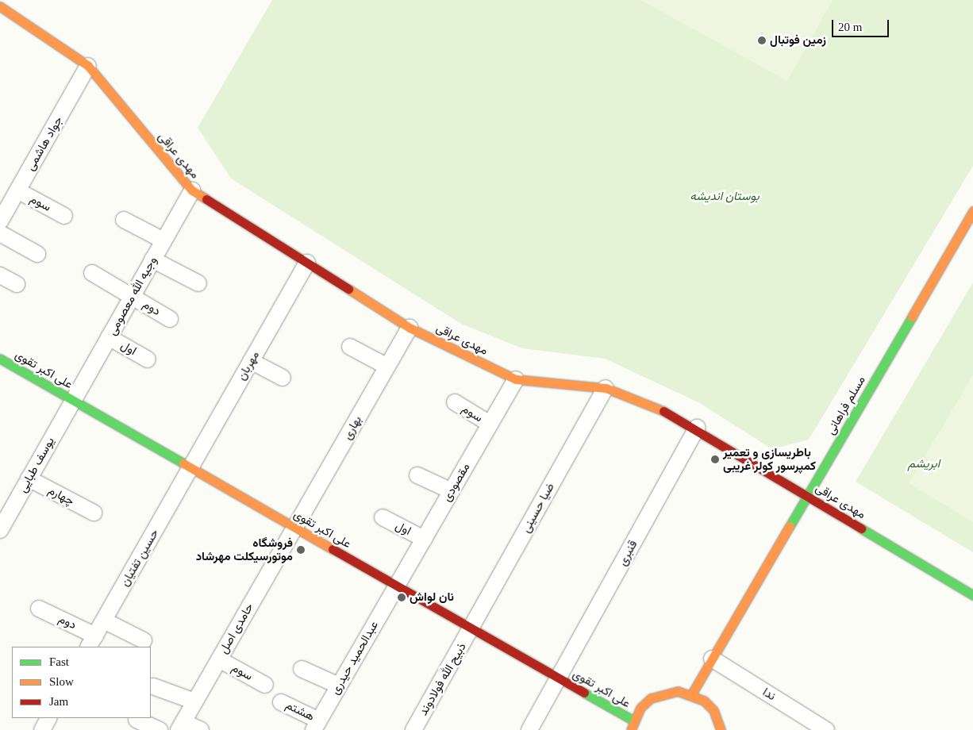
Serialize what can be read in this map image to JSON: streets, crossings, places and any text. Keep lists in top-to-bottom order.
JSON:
{
  "streets": {
    "main road": ["مهدی عراقی", "علی اکبر تقوی", "مسلم فراهانی"],
    "street": [
      "جواد هاشمی",
      "سوم",
      "وجیه الله معصومی",
      "دوم",
      "اول",
      "مهربان",
      "بهاری",
      "یوسف طبایی",
      "مقصودی",
      "چهارم",
      "ضیا حسینی",
      "قنبری",
      "حسین تفتیان",
      "حامدی اصل",
      "عبدالحمید حیدری",
      "ذبیح الله فولادوند",
      "ندا",
      "هشتم"
    ]
  },
  "crossings": [
    ["جواد هاشمی", "مهدی عراقی"],
    ["جواد هاشمی", "سوم"],
    ["مهدی عراقی", "وجیه الله معصومی"],
    ["مهدی عراقی", "مهربان"],
    ["مهدی عراقی", "مسلم فراهانی"],
    ["مهدی عراقی", "بهاری"],
    ["مهدی عراقی", "مقصودی"],
    ["مهدی عراقی", "ضیا حسینی"],
    ["مهدی عراقی", "قنبری"],
    ["سوم", "مقصودی"],
    ["سوم", "حامدی اصل"],
    ["وجیه الله معصومی", "دوم"],
    ["وجیه الله معصومی", "اول"],
    ["وجیه الله معصومی", "علی اکبر تقوی"],
    ["وجیه الله معصومی", "یوسف طبایی"],
    ["دوم", "حسین تفتیان"],
    ["اول", "مقصودی"],
    ["مهربان", "علی اکبر تقوی"],
    ["مهربان", "حسین تفتیان"],
    ["علی اکبر تقوی", "بهاری"],
    ["علی اکبر تقوی", "یوسف طبایی"],
    ["علی اکبر تقوی", "مقصودی"],
    ["علی اکبر تقوی", "ضیا حسینی"],
    ["علی اکبر تقوی", "قنبری"],
    ["علی اکبر تقوی", "حسین تفتیان"],
    ["علی اکبر تقوی", "حامدی اصل"],
    ["علی اکبر تقوی", "عبدالحمید حیدری"],
    ["علی اکبر تقوی", "ذبیح الله فولادوند"],
    ["مسلم فراهانی", "ندا"],
    ["بهاری", "حامدی اصل"],
    ["یوسف طبایی", "چهارم"],
    ["مقصودی", "عبدالحمید حیدری"],
    ["ضیا حسینی", "ذبیح الله فولادوند"],
    ["عبدالحمید حیدری", "هشتم"]
  ],
  "parks": ["بوستان اندیشه", "ابریشم"],
  "places": [
    "زمین فوتبال",
    "باطریسازی و تعمیر کمپرسور کولر غریبی",
    "فروشگاه موتورسیکلت مهرشاد",
    "نان لواش"
  ],
  "legend": ["Fast", "Slow", "Jam"],
  "scale_bar": "20 m"
}
